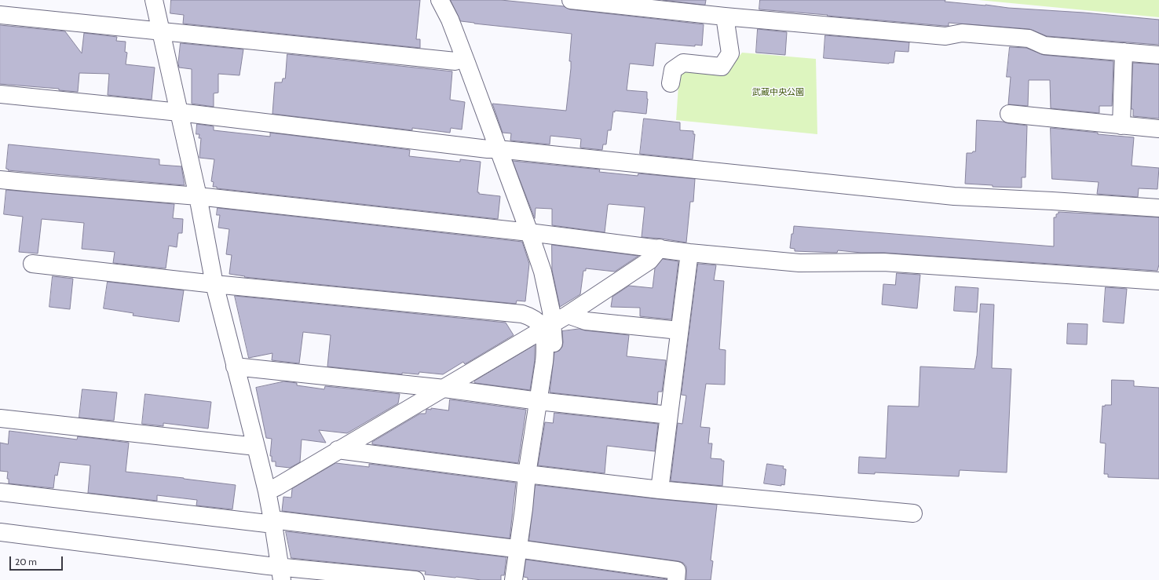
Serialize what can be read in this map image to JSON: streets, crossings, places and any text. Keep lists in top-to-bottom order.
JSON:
{
  "parks": ["武蔵中央公園"],
  "scale_bar": "20 m"
}
